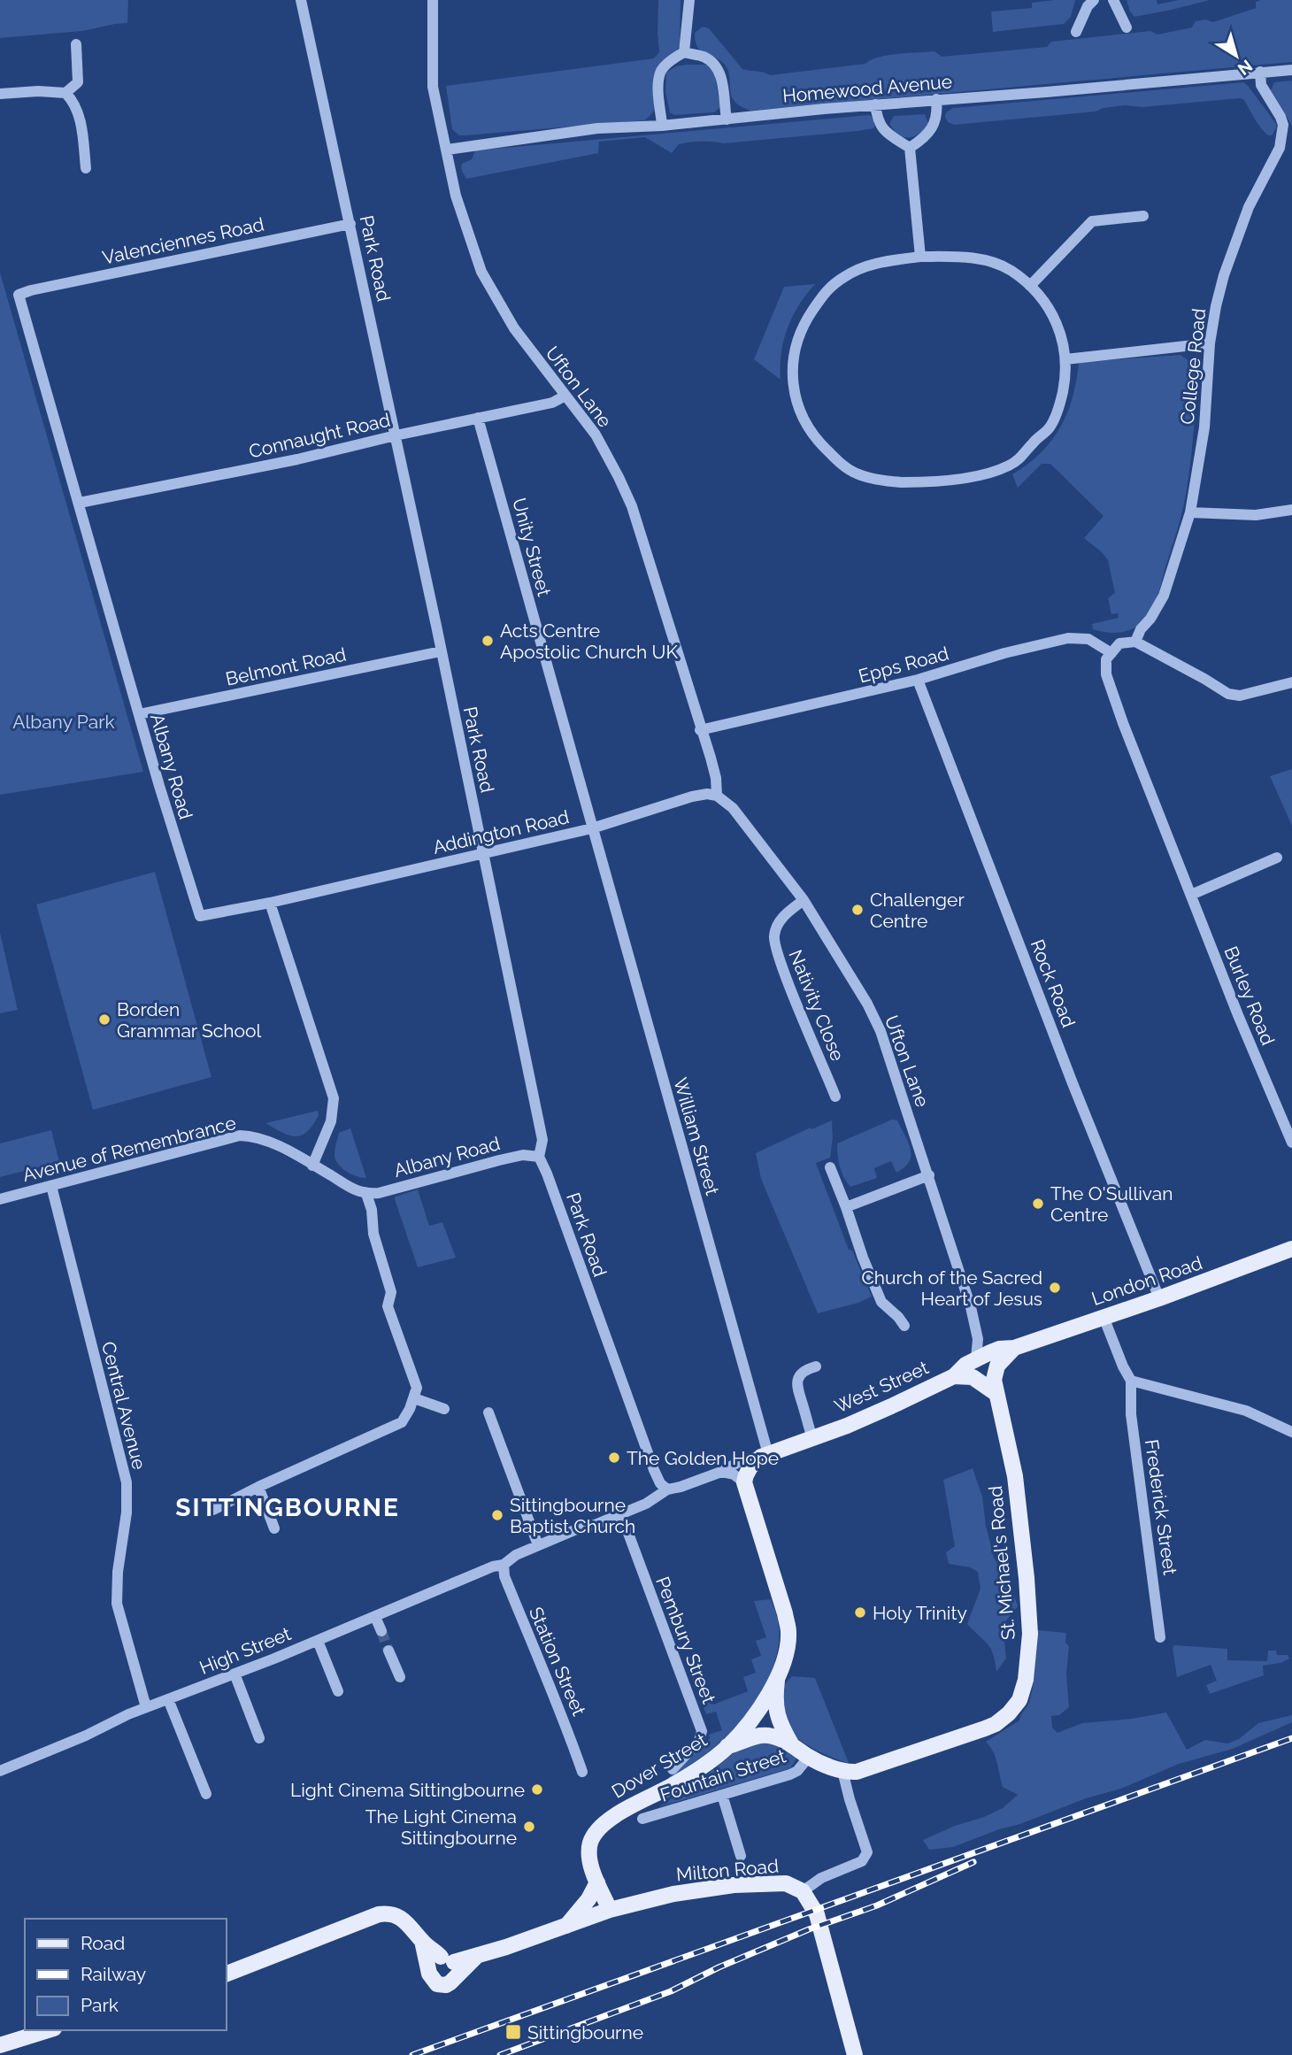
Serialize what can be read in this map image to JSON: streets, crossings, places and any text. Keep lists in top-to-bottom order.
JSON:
{
  "streets": {
    "main road": [
      "London Road",
      "West Street",
      "St. Michael's Road",
      "Dover Street",
      "Milton Road"
    ],
    "street": [
      "Homewood Avenue",
      "Valenciennes Road",
      "Park Road",
      "College Road",
      "Ufton Lane",
      "Connaught Road",
      "Unity Street",
      "Epps Road",
      "Belmont Road",
      "Albany Road",
      "Addington Road",
      "Rock Road",
      "Burley Road",
      "Nativity Close",
      "William Street",
      "Avenue of Remembrance",
      "Central Avenue",
      "Frederick Street",
      "Pembury Street",
      "High Street",
      "Station Street",
      "Fountain Street"
    ]
  },
  "crossings": [
    ["Homewood Avenue", "College Road"],
    ["Homewood Avenue", "Ufton Lane"],
    ["Valenciennes Road", "Park Road"],
    ["Valenciennes Road", "Albany Road"],
    ["Park Road", "Connaught Road"],
    ["Park Road", "Belmont Road"],
    ["Park Road", "Albany Road"],
    ["Park Road", "Addington Road"],
    ["Park Road", "West Street"],
    ["Ufton Lane", "Connaught Road"],
    ["Ufton Lane", "Epps Road"],
    ["Ufton Lane", "Addington Road"],
    ["Ufton Lane", "Nativity Close"],
    ["Ufton Lane", "West Street"],
    ["Connaught Road", "Unity Street"],
    ["Connaught Road", "Albany Road"],
    ["Unity Street", "Addington Road"],
    ["Unity Street", "William Street"],
    ["Epps Road", "Rock Road"],
    ["Epps Road", "Burley Road"],
    ["Belmont Road", "Albany Road"],
    ["Albany Road", "Addington Road"],
    ["Albany Road", "Avenue of Remembrance"],
    ["Addington Road", "William Street"],
    ["Rock Road", "London Road"],
    ["William Street", "West Street"],
    ["Avenue of Remembrance", "Central Avenue"],
    ["London Road", "West Street"],
    ["London Road", "St. Michael's Road"],
    ["West Street", "St. Michael's Road"],
    ["West Street", "Pembury Street"],
    ["West Street", "High Street"],
    ["West Street", "Station Street"],
    ["Central Avenue", "High Street"],
    ["St. Michael's Road", "Dover Street"],
    ["St. Michael's Road", "Fountain Street"],
    ["High Street", "Station Street"],
    ["Dover Street", "Milton Road"]
  ],
  "districts": ["SITTINGBOURNE"],
  "parks": ["Albany Park"],
  "places": {
    "other": [
      "Acts Centre Apostolic Church UK",
      "Challenger Centre",
      "Borden Grammar School",
      "The O'Sullivan Centre",
      "Church of the Sacred Heart of Jesus",
      "The Golden Hope",
      "Sittingbourne Baptist Church",
      "Holy Trinity",
      "Light Cinema Sittingbourne",
      "The Light Cinema Sittingbourne"
    ],
    "transit": ["Sittingbourne"]
  },
  "legend": ["Road", "Railway", "Park"],
  "north": "bottom right"
}
